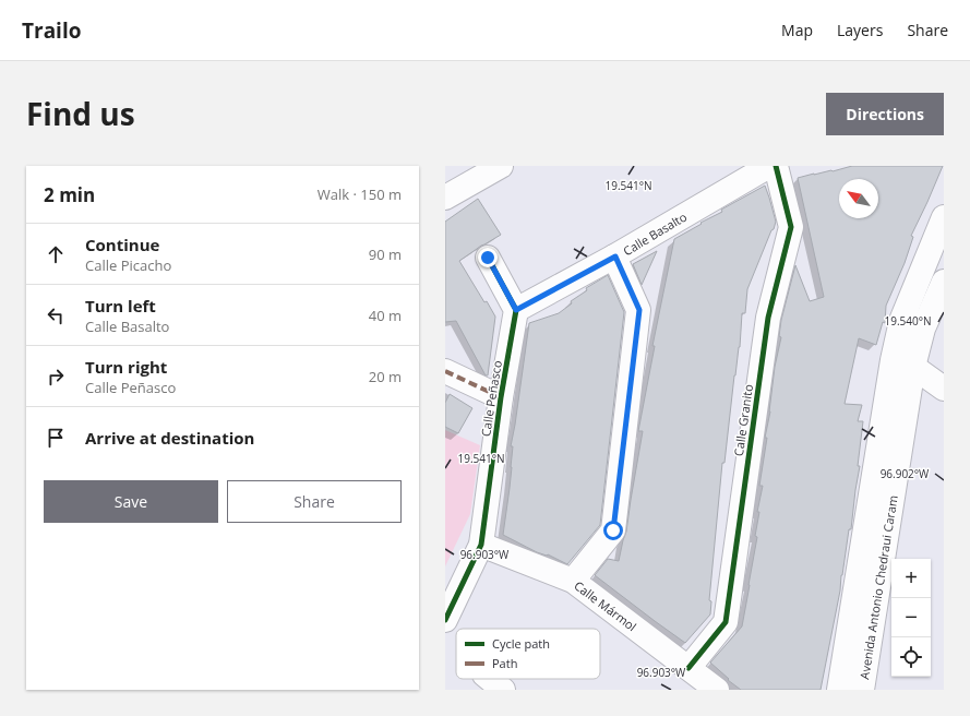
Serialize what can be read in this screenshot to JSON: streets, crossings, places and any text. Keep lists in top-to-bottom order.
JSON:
{
  "streets": {
    "street": [
      "Calle Basalto",
      "Calle Peñasco",
      "Calle Granito",
      "Avenida Antonio Chedraui Caram",
      "Calle Mármol"
    ]
  },
  "crossings": [
    ["Calle Basalto", "Calle Peñasco"],
    ["Calle Peñasco", "Calle Mármol"],
    ["Calle Granito", "Calle Mármol"]
  ],
  "legend": ["Cycle path", "Path"],
  "north": "top left",
  "page": {
    "header": "Trailo",
    "nav": ["Map", "Layers", "Share"],
    "title": "Find us",
    "buttons": [
      "Directions",
      ["Save", "Share"]
    ],
    "heading": ["2 min", "Walk · 150 m"],
    "list": [
      ["Continue", "Calle Picacho", "90 m"],
      ["Turn left", "Calle Basalto", "40 m"],
      ["Turn right", "Calle Peñasco", "20 m"],
      "Arrive at destination"
    ],
    "map_buttons": ["+", "−"]
  },
  "coordinates": [
    "19.541°N",
    "19.540°N",
    "96.902°W",
    "96.903°W"
  ]
}
